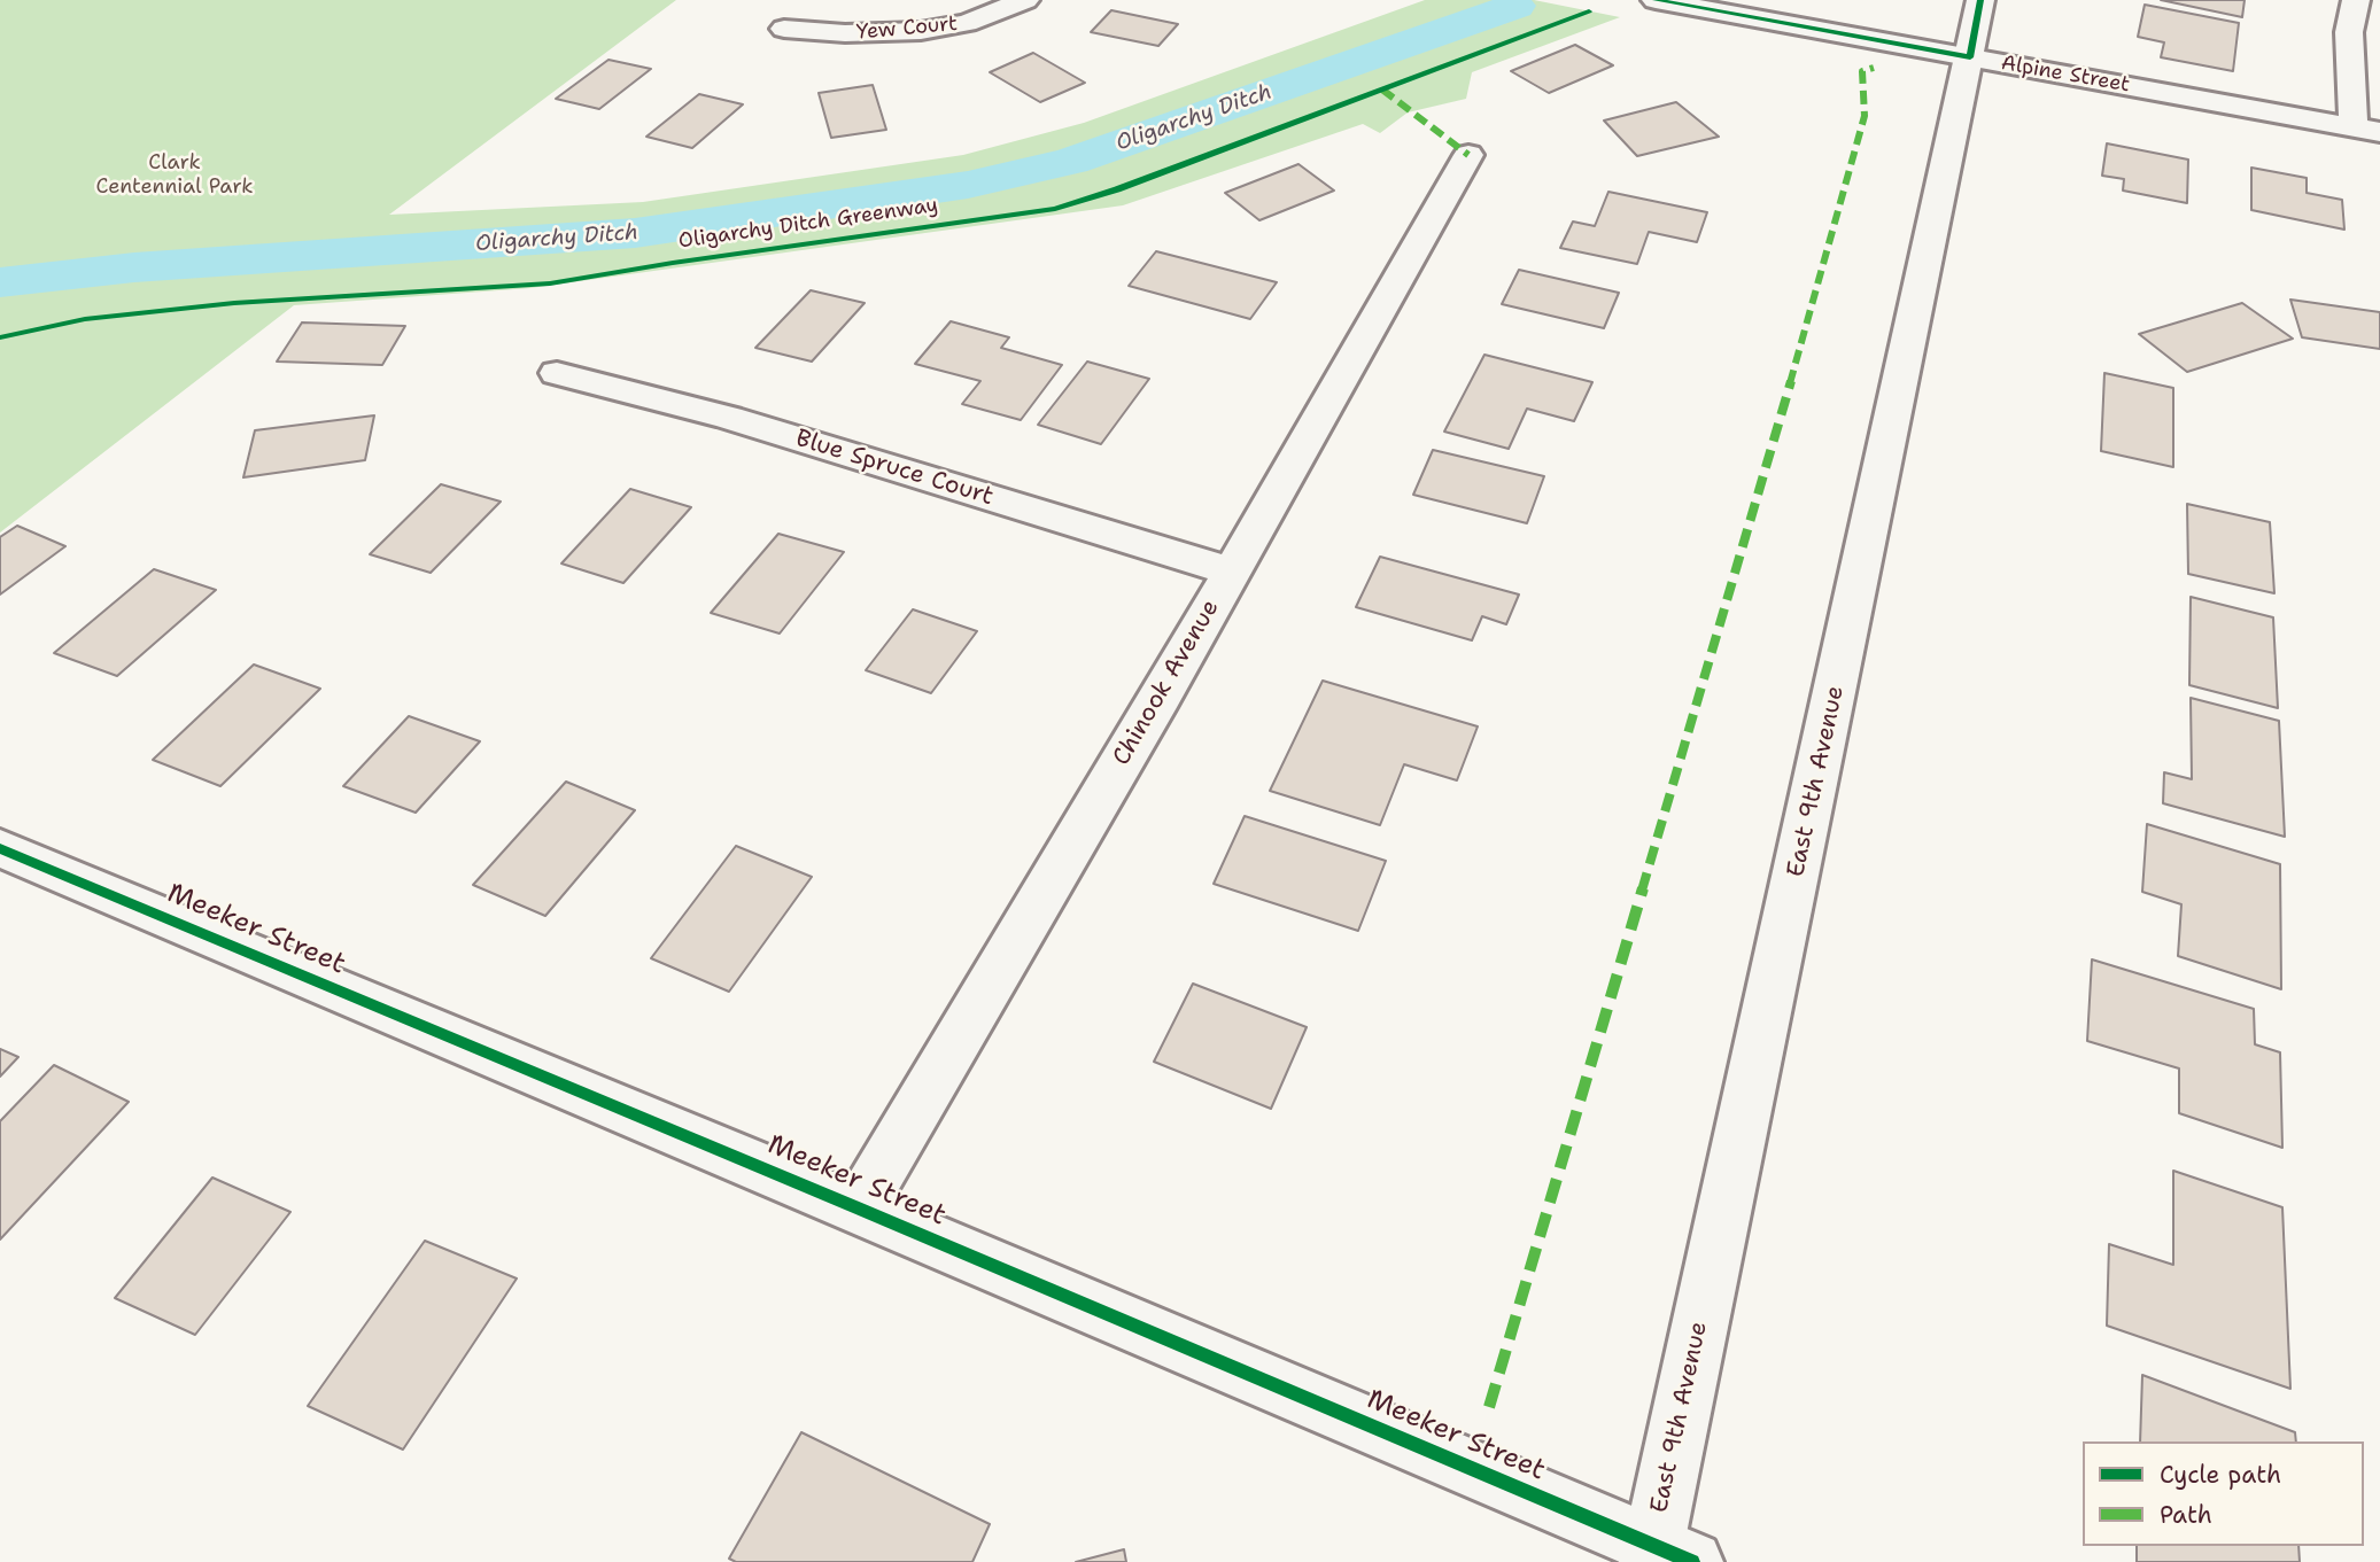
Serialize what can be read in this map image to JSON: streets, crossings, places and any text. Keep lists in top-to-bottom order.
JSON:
{
  "streets": {
    "street": [
      "Yew Court",
      "Alpine Street",
      "Blue Spruce Court",
      "Chinook Avenue",
      "East 9th Avenue",
      "Meeker Street"
    ],
    "cycle path": ["Oligarchy Ditch Greenway"]
  },
  "crossings": [
    ["Alpine Street", "East 9th Avenue"],
    ["Blue Spruce Court", "Chinook Avenue"],
    ["Chinook Avenue", "Meeker Street"],
    ["East 9th Avenue", "Meeker Street"]
  ],
  "water": ["Oligarchy Ditch"],
  "parks": ["Clark Centennial Park"],
  "legend": ["Cycle path", "Path"]
}
